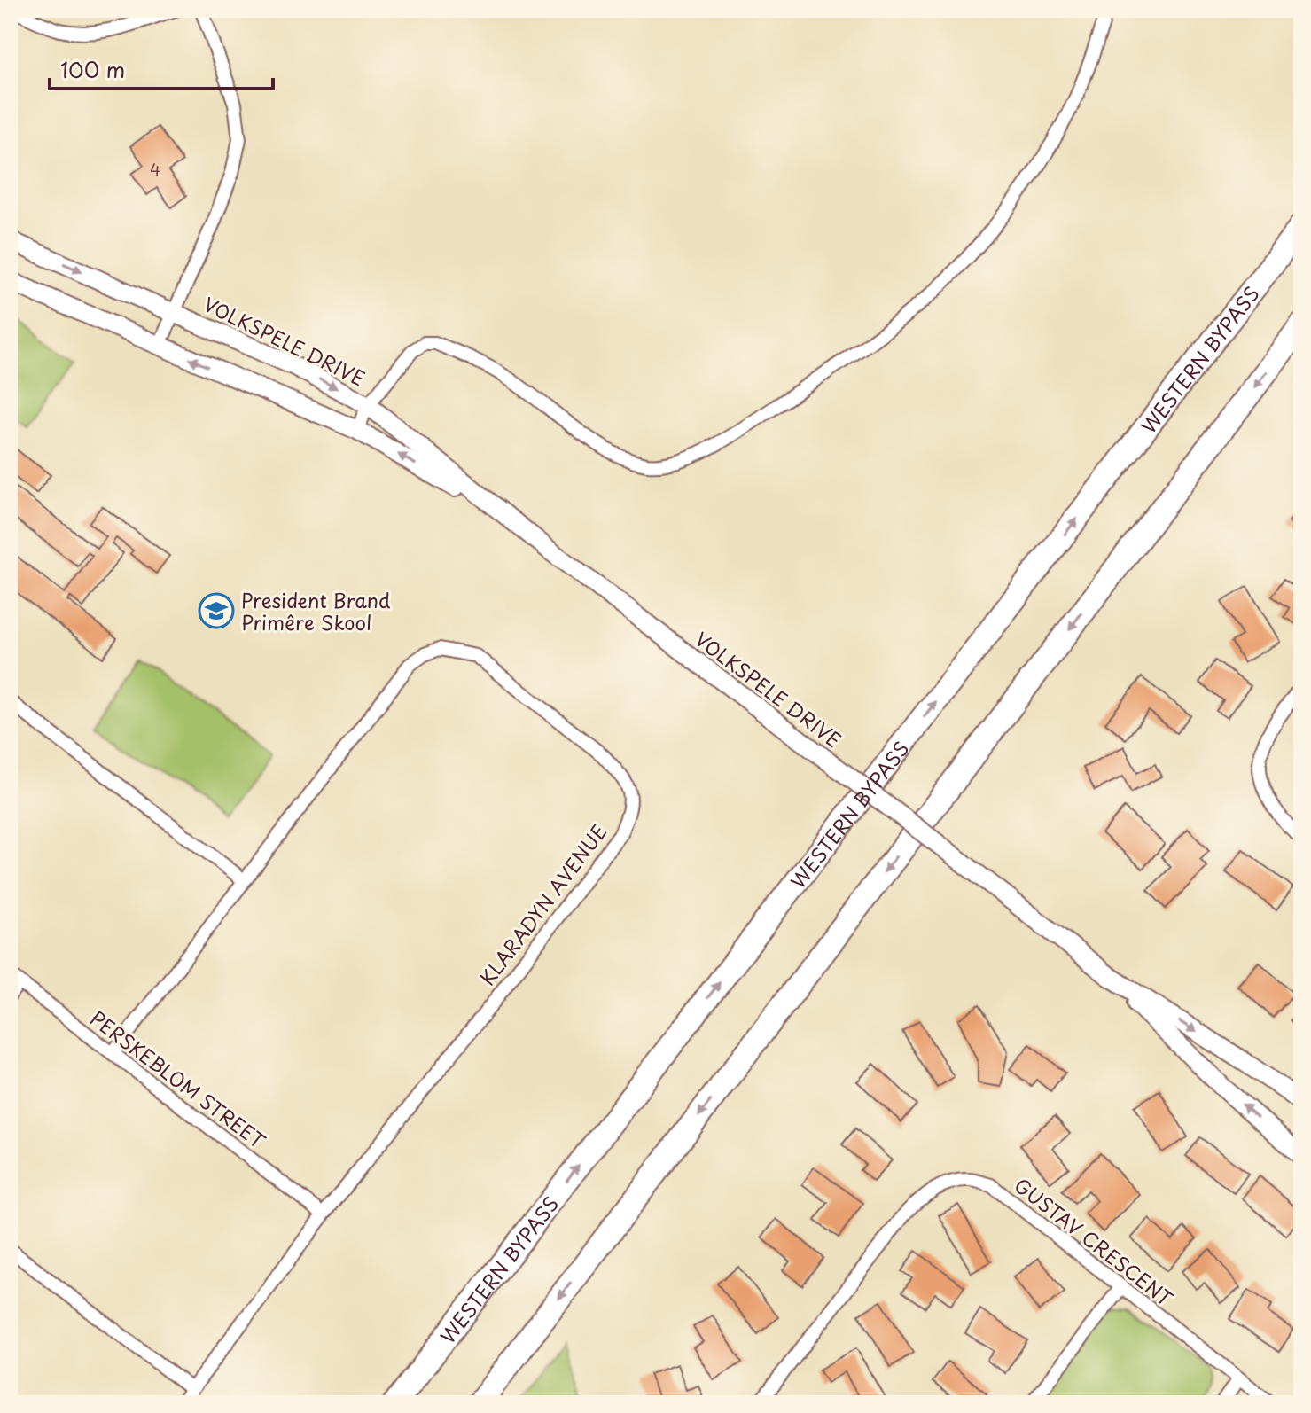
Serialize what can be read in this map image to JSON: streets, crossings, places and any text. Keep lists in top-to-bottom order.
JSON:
{
  "streets": {
    "highway": ["WESTERN BYPASS"],
    "street": [
      "VOLKSPELE DRIVE",
      "KLARADYN AVENUE",
      "PERSKEBLOM STREET",
      "GUSTAV CRESCENT"
    ]
  },
  "crossings": [
    ["KLARADYN AVENUE", "PERSKEBLOM STREET"]
  ],
  "places": {
    "school or university": ["President Brand Primêre Skool"]
  },
  "house_numbers": ["4"],
  "scale_bar": "100 m"
}
